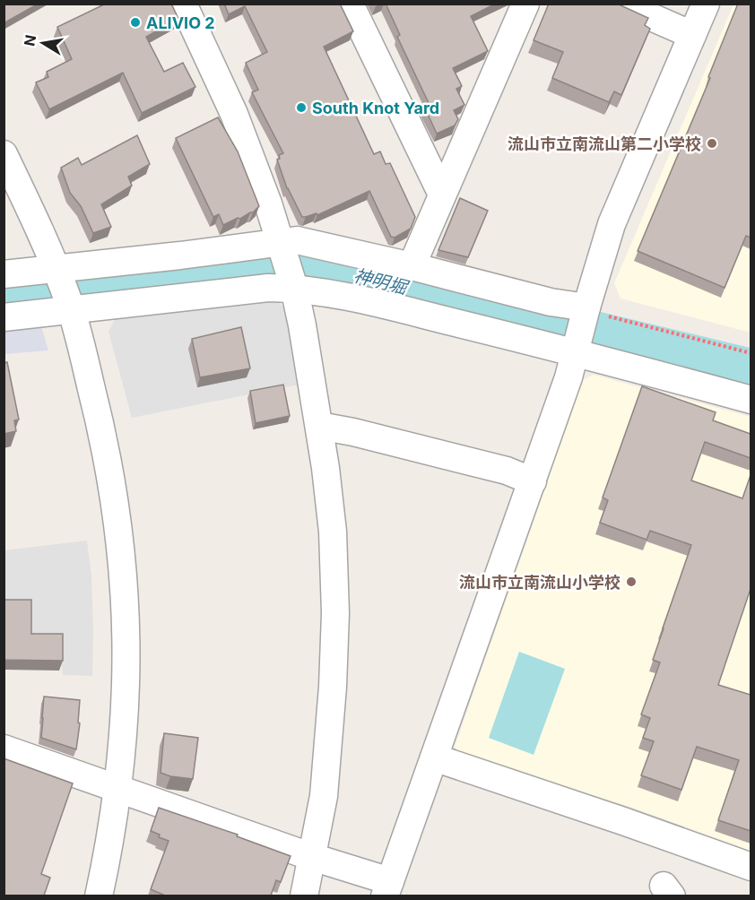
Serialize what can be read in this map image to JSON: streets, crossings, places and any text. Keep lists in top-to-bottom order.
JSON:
{
  "water": ["神明堀"],
  "places": [
    "ALIVIO 2",
    "South Knot Yard",
    "流山市立南流山第二小学校",
    "流山市立南流山小学校"
  ],
  "north": "left"
}
